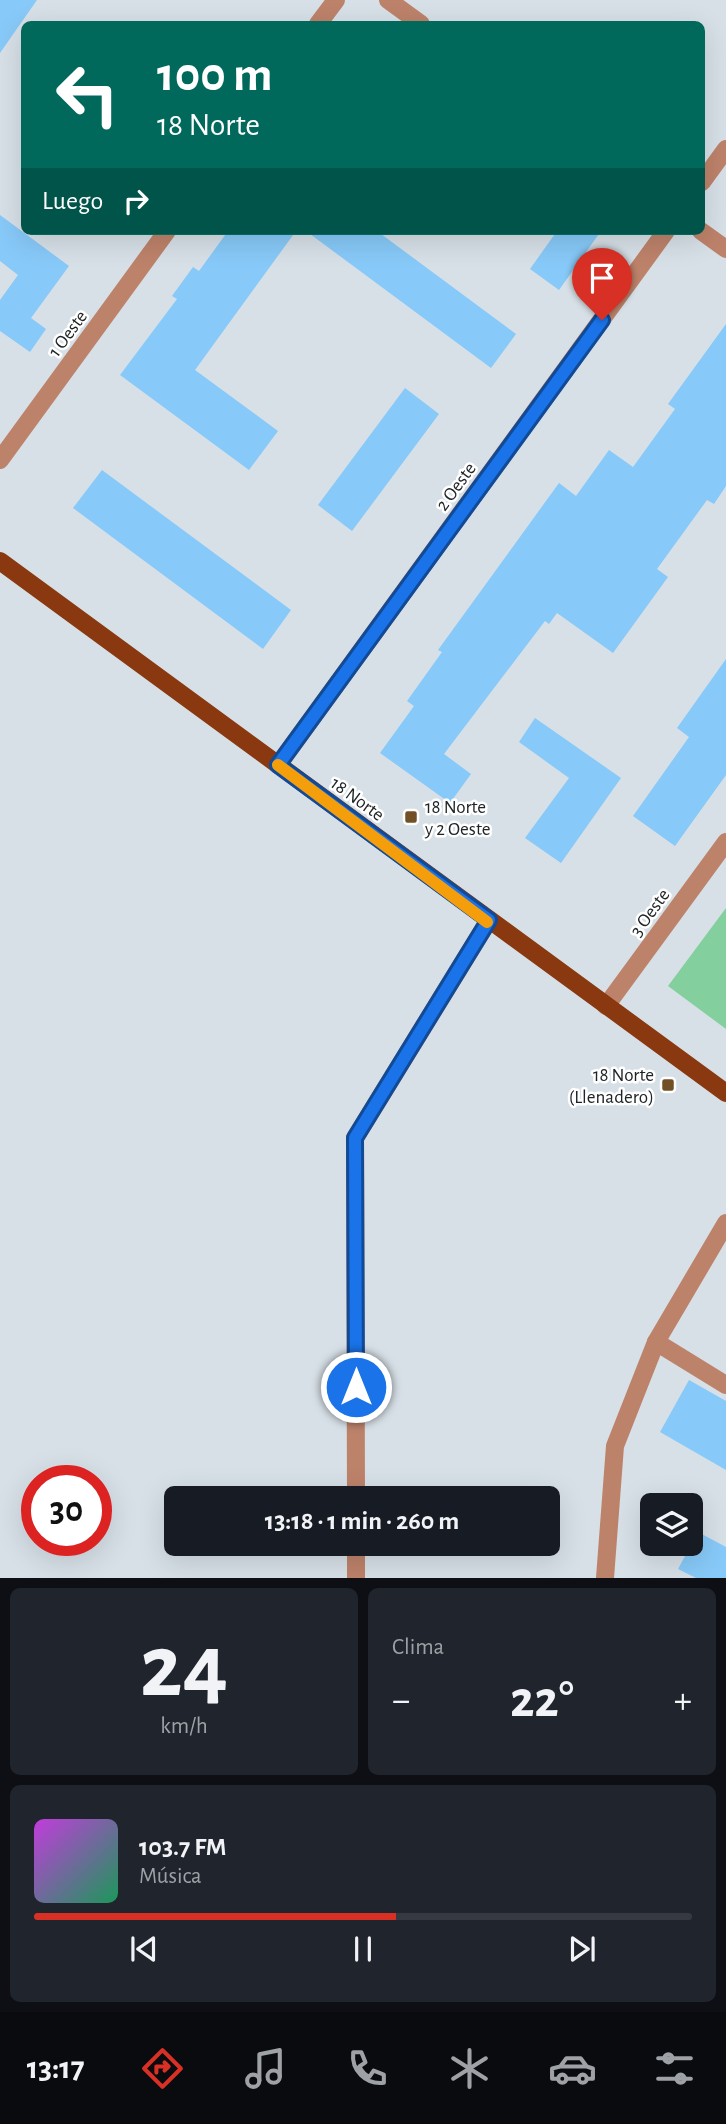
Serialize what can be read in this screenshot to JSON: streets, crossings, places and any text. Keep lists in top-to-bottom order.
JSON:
{
  "streets": {
    "main road": ["18 Norte"],
    "street": ["1 Oeste", "2 Oeste", "3 Oeste"]
  },
  "crossings": [
    ["2 Oeste", "18 Norte"],
    ["18 Norte", "3 Oeste"]
  ],
  "places": {
    "transit": ["18 Norte y 2 Oeste", "18 Norte (Llenadero)"]
  },
  "page": {
    "turn": ["100 m", "18 Norte"],
    "then": "Luego",
    "limit": "30",
    "trip": "13:18 · 1 min · 260 m",
    "tile": [
      ["24", "km/h"],
      "Clima"
    ],
    "heat": ["−", "22°", "+"],
    "song": ["103.7 FM", "Música"],
    "tabs": "13:17"
  }
}
